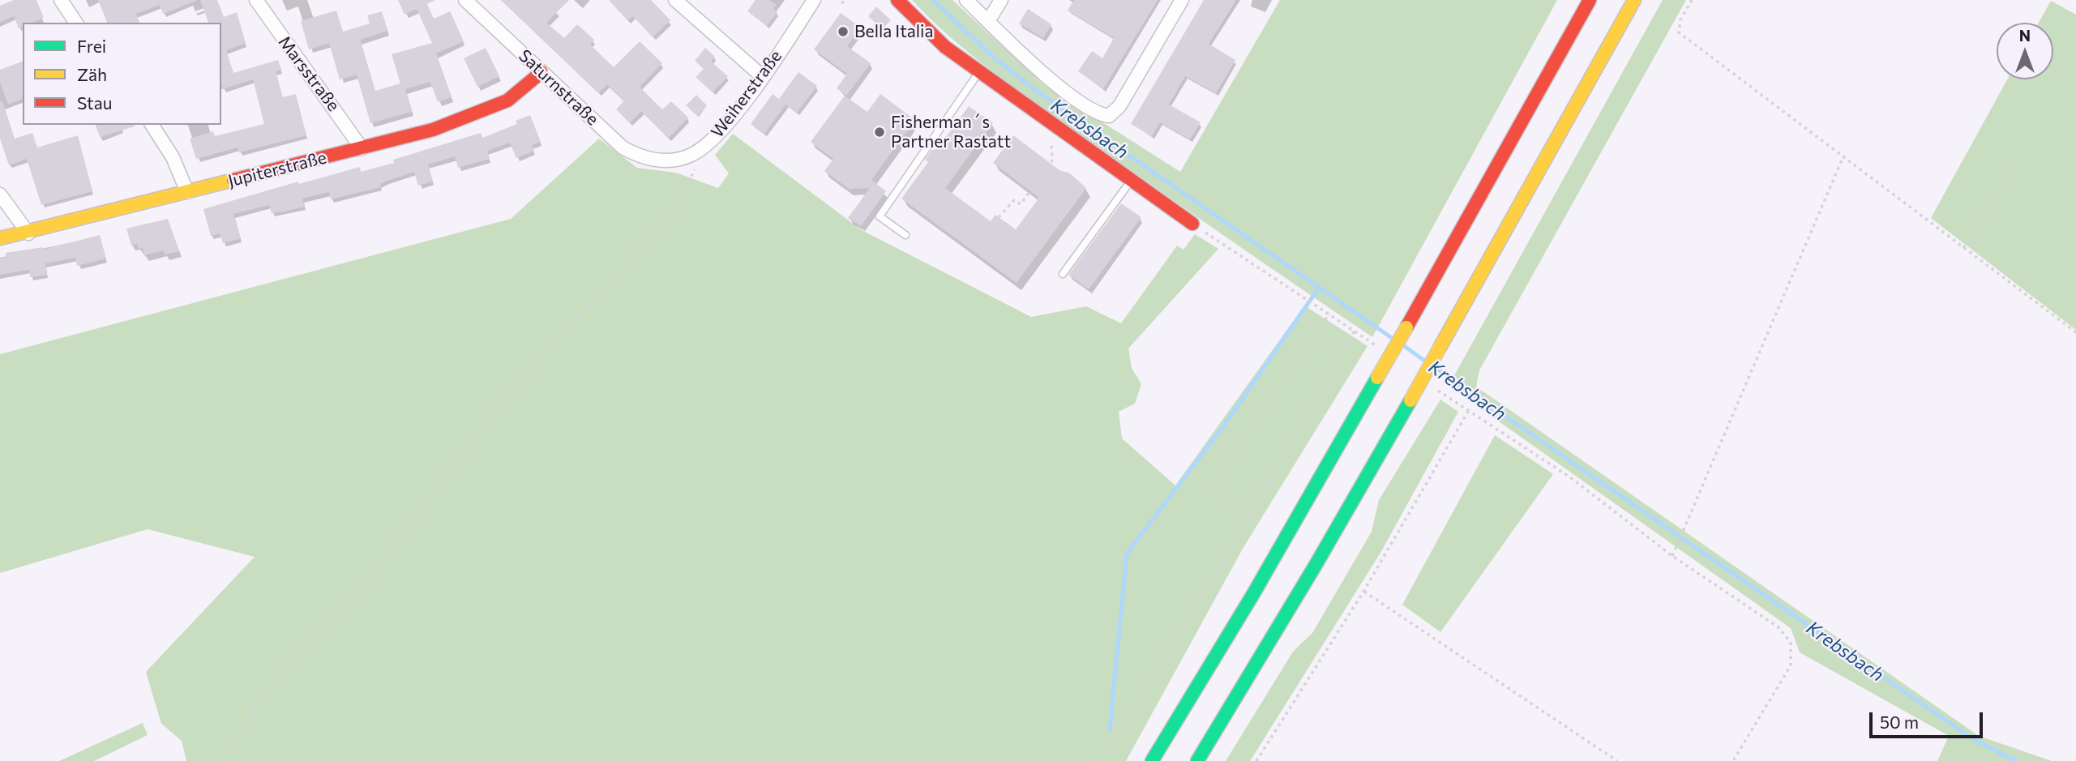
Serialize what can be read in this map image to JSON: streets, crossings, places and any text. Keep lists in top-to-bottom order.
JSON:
{
  "streets": {
    "main road": ["Jupiterstraße"],
    "street": ["Marsstraße", "Saturnstraße", "Weiherstraße"]
  },
  "crossings": [
    ["Marsstraße", "Jupiterstraße"],
    ["Saturnstraße", "Weiherstraße"],
    ["Saturnstraße", "Jupiterstraße"]
  ],
  "water": ["Krebsbach"],
  "places": ["Bella Italia", "Fisherman´s Partner Rastatt"],
  "legend": ["Frei", "Zäh", "Stau"],
  "scale_bar": "50 m",
  "north": "top"
}
